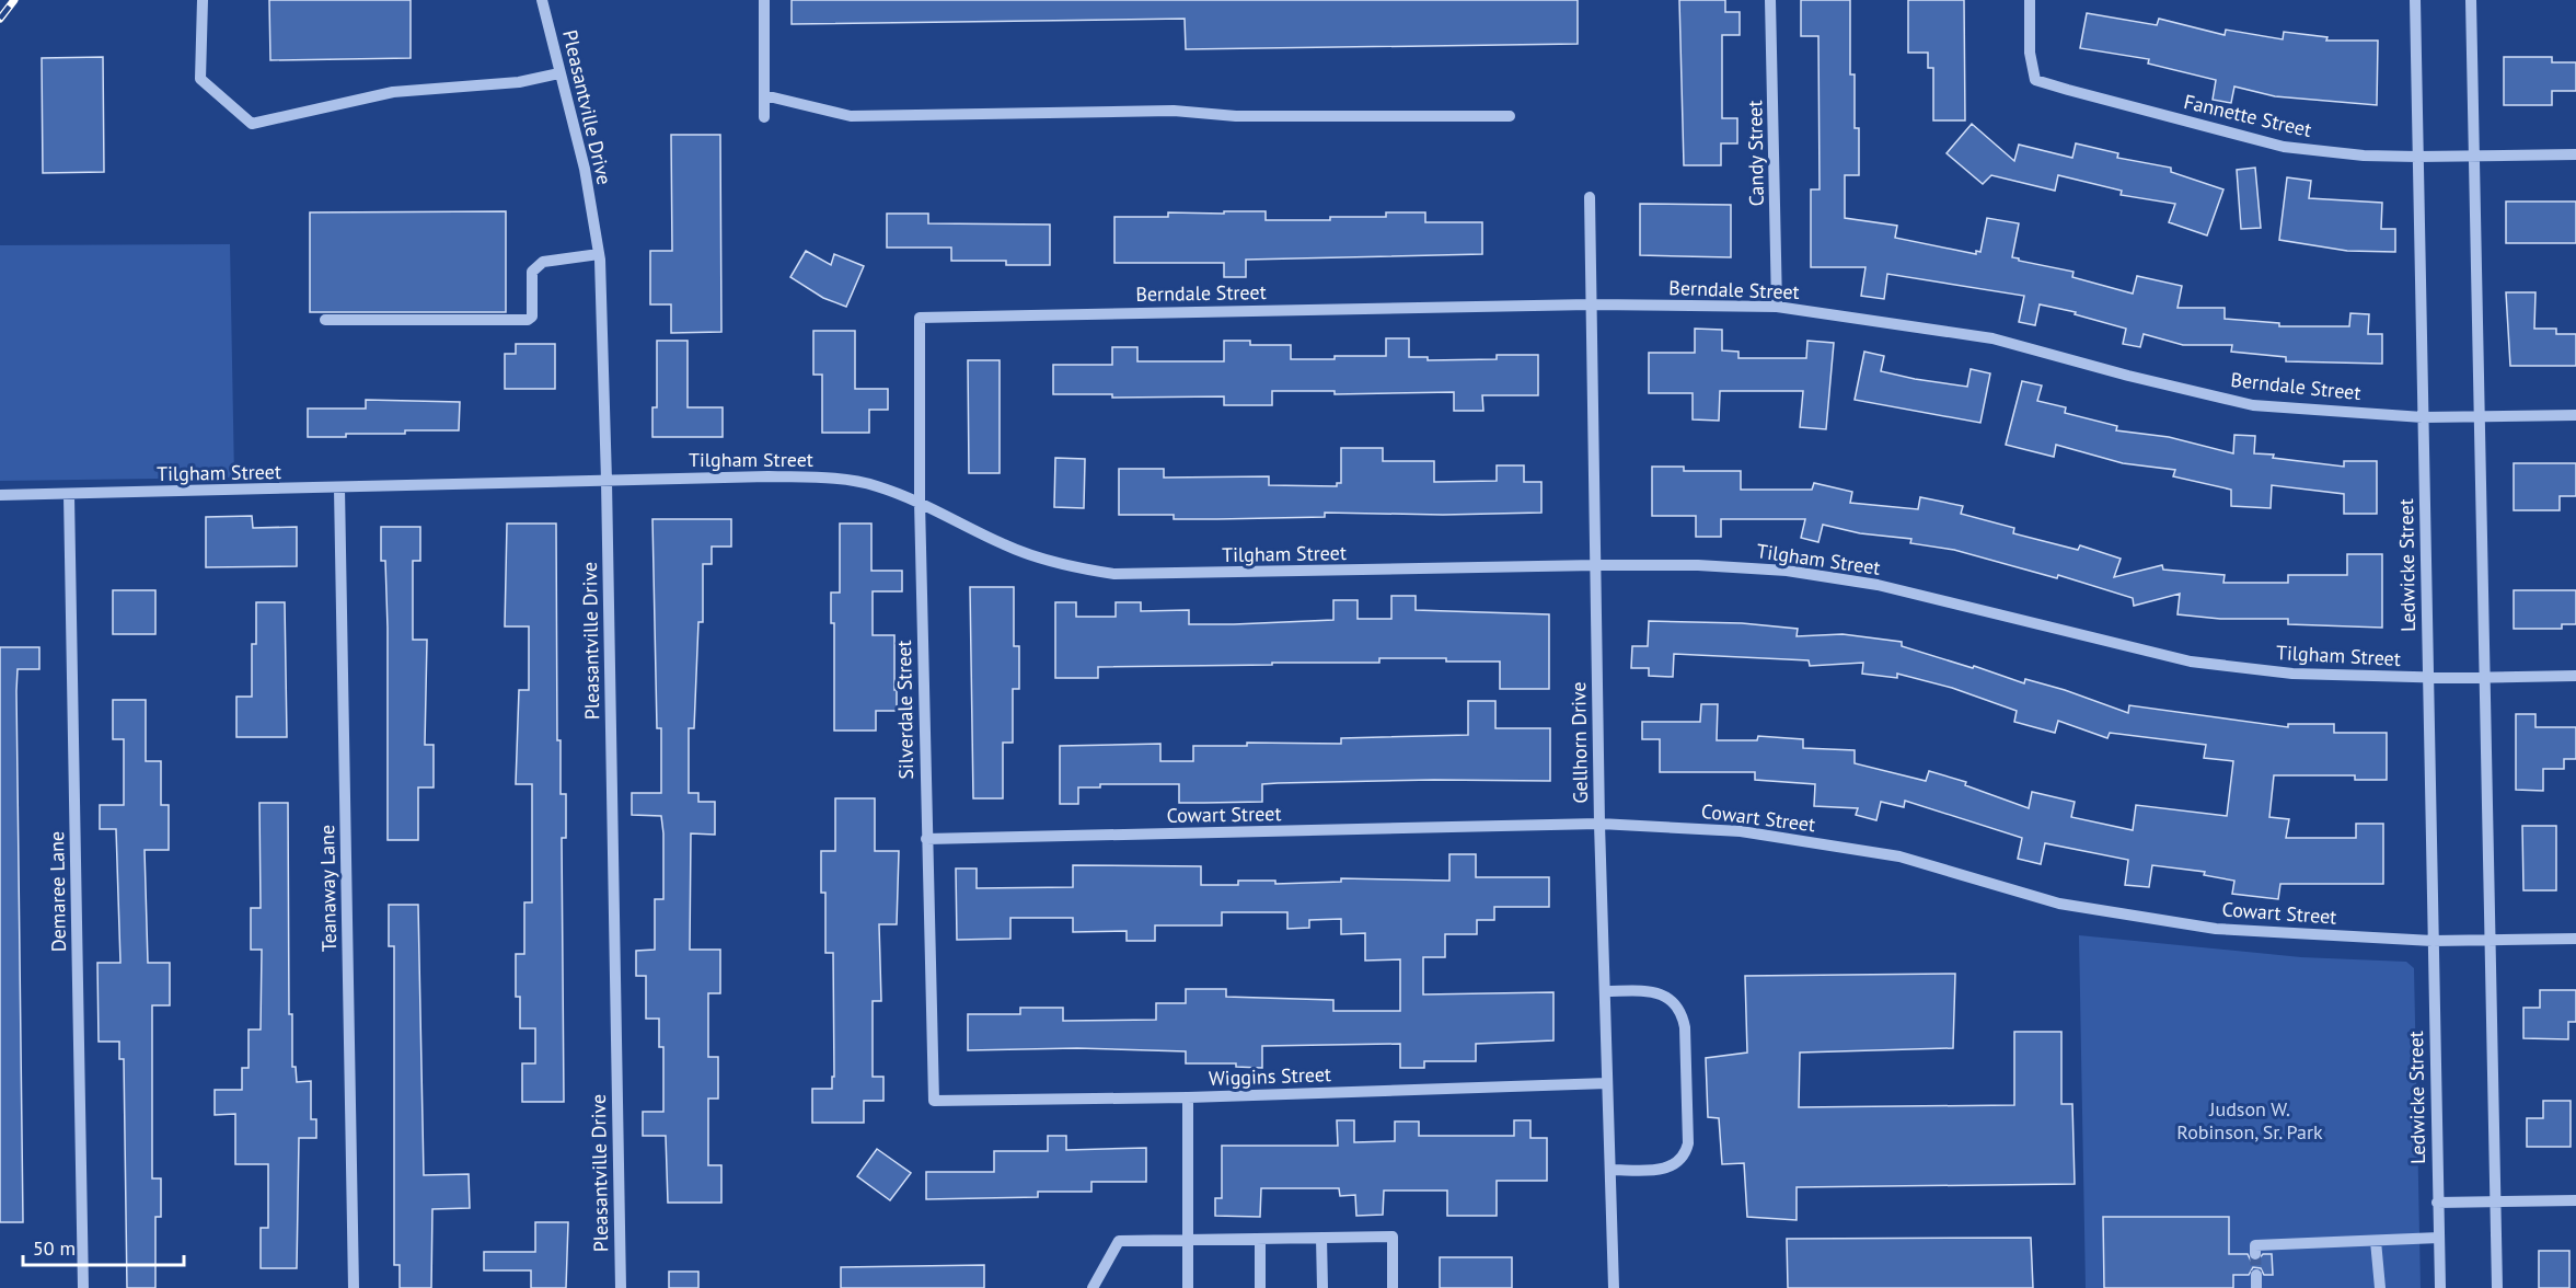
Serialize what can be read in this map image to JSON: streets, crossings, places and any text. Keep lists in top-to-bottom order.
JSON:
{
  "streets": {
    "street": [
      "Pleasantville Drive",
      "Fannette Street",
      "Candy Street",
      "Berndale Street",
      "Tilgham Street",
      "Ledwicke Street",
      "Silverdale Street",
      "Gellhorn Drive",
      "Cowart Street",
      "Teanaway Lane",
      "Demaree Lane",
      "Wiggins Street"
    ]
  },
  "crossings": [
    ["Pleasantville Drive", "Tilgham Street"],
    ["Fannette Street", "Ledwicke Street"],
    ["Candy Street", "Berndale Street"],
    ["Berndale Street", "Ledwicke Street"],
    ["Berndale Street", "Silverdale Street"],
    ["Berndale Street", "Gellhorn Drive"],
    ["Tilgham Street", "Ledwicke Street"],
    ["Tilgham Street", "Silverdale Street"],
    ["Tilgham Street", "Gellhorn Drive"],
    ["Tilgham Street", "Teanaway Lane"],
    ["Tilgham Street", "Demaree Lane"],
    ["Ledwicke Street", "Cowart Street"],
    ["Silverdale Street", "Cowart Street"],
    ["Silverdale Street", "Wiggins Street"],
    ["Gellhorn Drive", "Cowart Street"],
    ["Gellhorn Drive", "Wiggins Street"]
  ],
  "parks": ["Judson W. Robinson, Sr. Park"],
  "scale_bar": "50 m"
}
